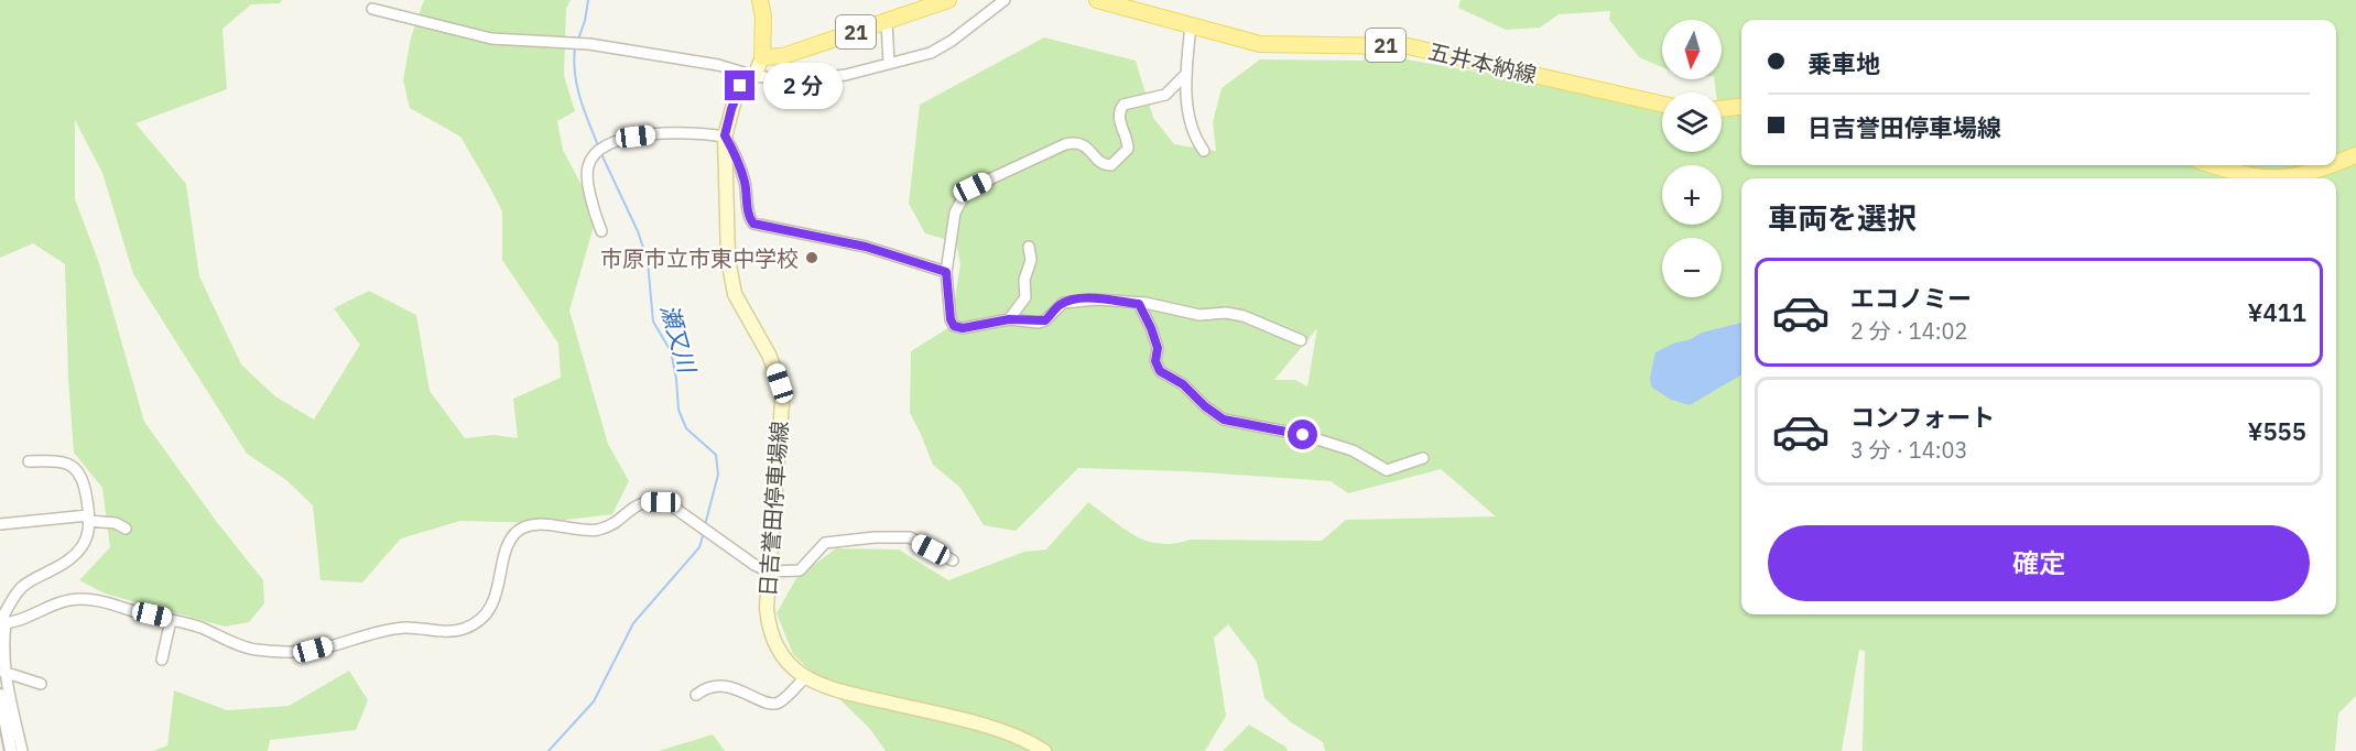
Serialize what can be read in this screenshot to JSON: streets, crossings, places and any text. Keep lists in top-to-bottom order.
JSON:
{
  "streets": {
    "main road": ["21", "五井本納線", "日吉誉田停車場線"]
  },
  "crossings": [
    ["21", "日吉誉田停車場線"]
  ],
  "water": ["瀬又川"],
  "places": ["市原市立市東中学校"],
  "north": "bottom",
  "page": {
    "map_buttons": ["+", "−"],
    "banner": ["乗車地", "日吉誉田停車場線"],
    "bubble": "2 分",
    "heading": "車両を選択",
    "list": [
      {
        "name": "エコノミー",
        "note": "2 分 · 14:02",
        "value": "¥411"
      },
      {
        "name": "コンフォート",
        "note": "3 分 · 14:03",
        "value": "¥555"
      }
    ],
    "buttons": "確定"
  }
}
